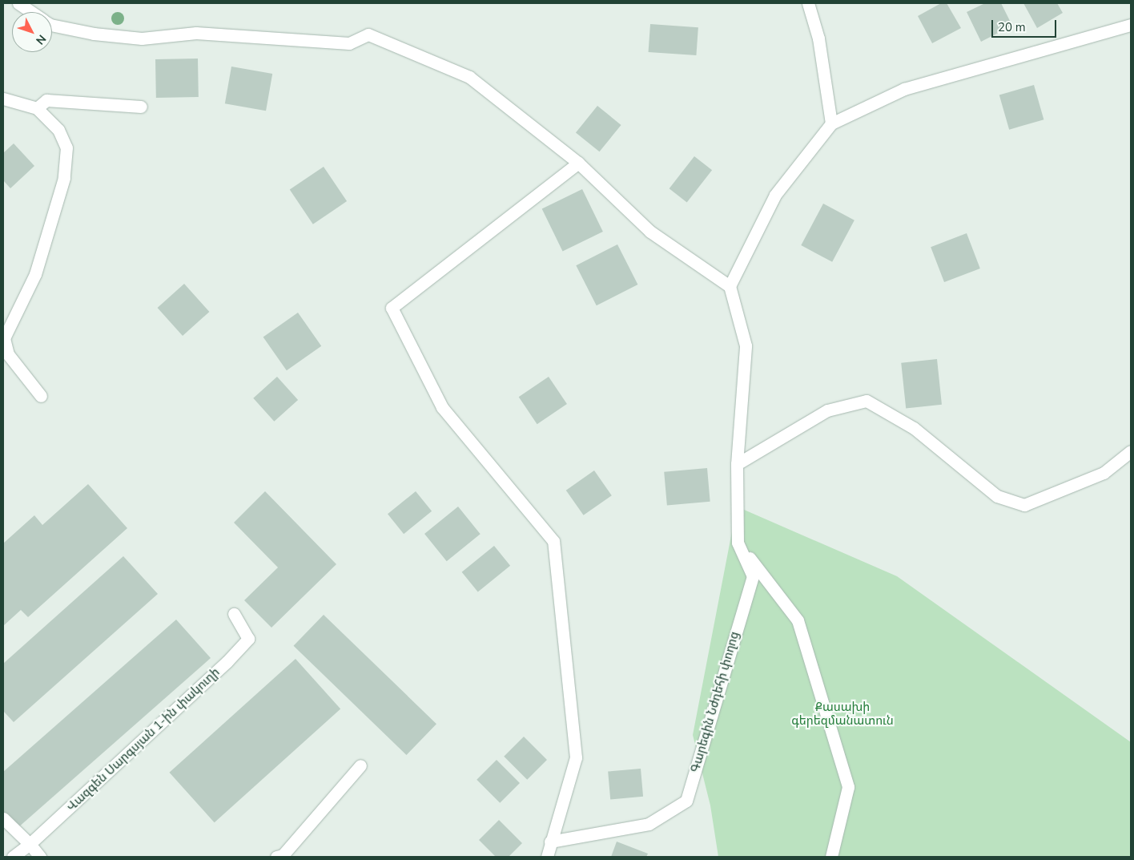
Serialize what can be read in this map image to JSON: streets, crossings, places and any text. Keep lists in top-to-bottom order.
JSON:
{
  "streets": {
    "street": ["Գարեգին Նժդեհի փողոց", "Վազգեն Սարգսյան 1-ին փակուղի"]
  },
  "parks": ["Քասախի գերեզմանատուն"],
  "scale_bar": "20 m",
  "north": "bottom right"
}
